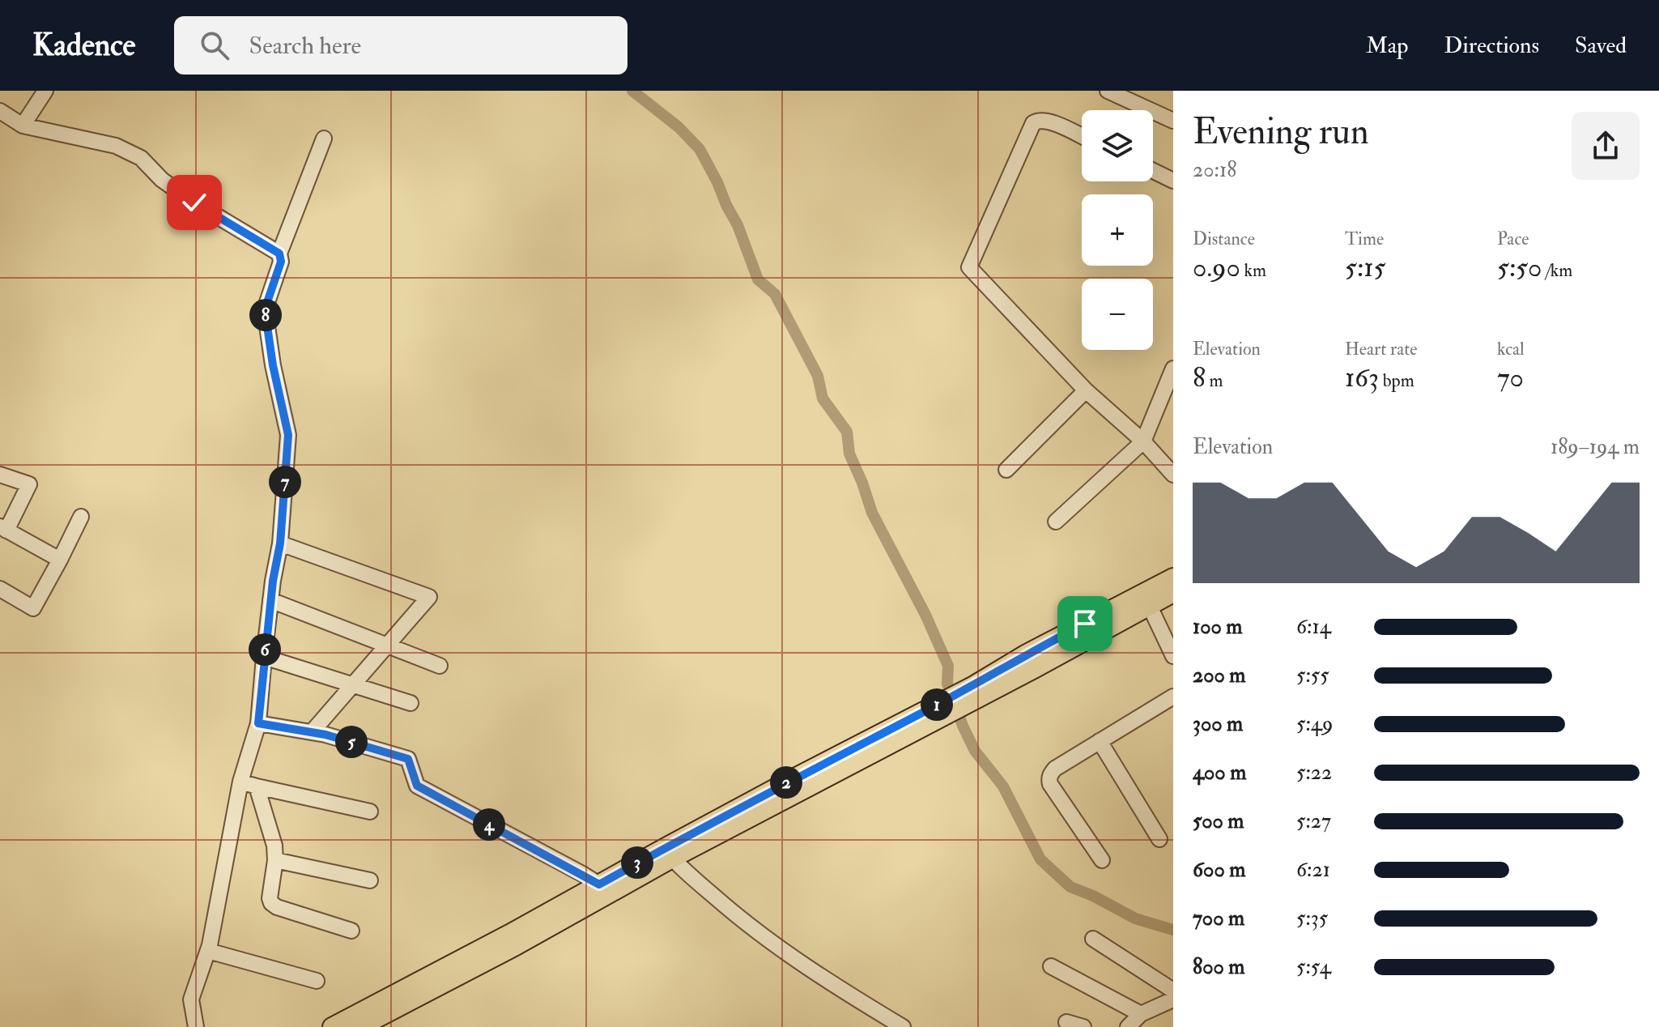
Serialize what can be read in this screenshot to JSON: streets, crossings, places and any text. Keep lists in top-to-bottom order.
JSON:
{
  "page": {
    "header": "Kadence",
    "search": "Search here",
    "nav": ["Map", "Directions", "Saved"],
    "heading": ["Evening run", "20:18"],
    "map_buttons": ["+", "−"],
    "stats": [
      ["Distance", "0.90 km"],
      ["Time", "5:15"],
      ["Pace", "5:50 /km"],
      ["Elevation", "8 m"],
      ["Heart rate", "163 bpm"],
      ["kcal", "70"]
    ],
    "pins": [
      "8",
      "7",
      "6",
      "1",
      "5",
      "2",
      "4",
      "3"
    ],
    "chart": ["Elevation", "189–194 m"],
    "list": [
      {
        "name": "100 m",
        "note": "6:14"
      },
      {
        "name": "200 m",
        "note": "5:55"
      },
      {
        "name": "300 m",
        "note": "5:49"
      },
      {
        "name": "400 m",
        "note": "5:22"
      },
      {
        "name": "500 m",
        "note": "5:27"
      },
      {
        "name": "600 m",
        "note": "6:21"
      },
      {
        "name": "700 m",
        "note": "5:35"
      },
      {
        "name": "800 m",
        "note": "5:54"
      }
    ]
  }
}
